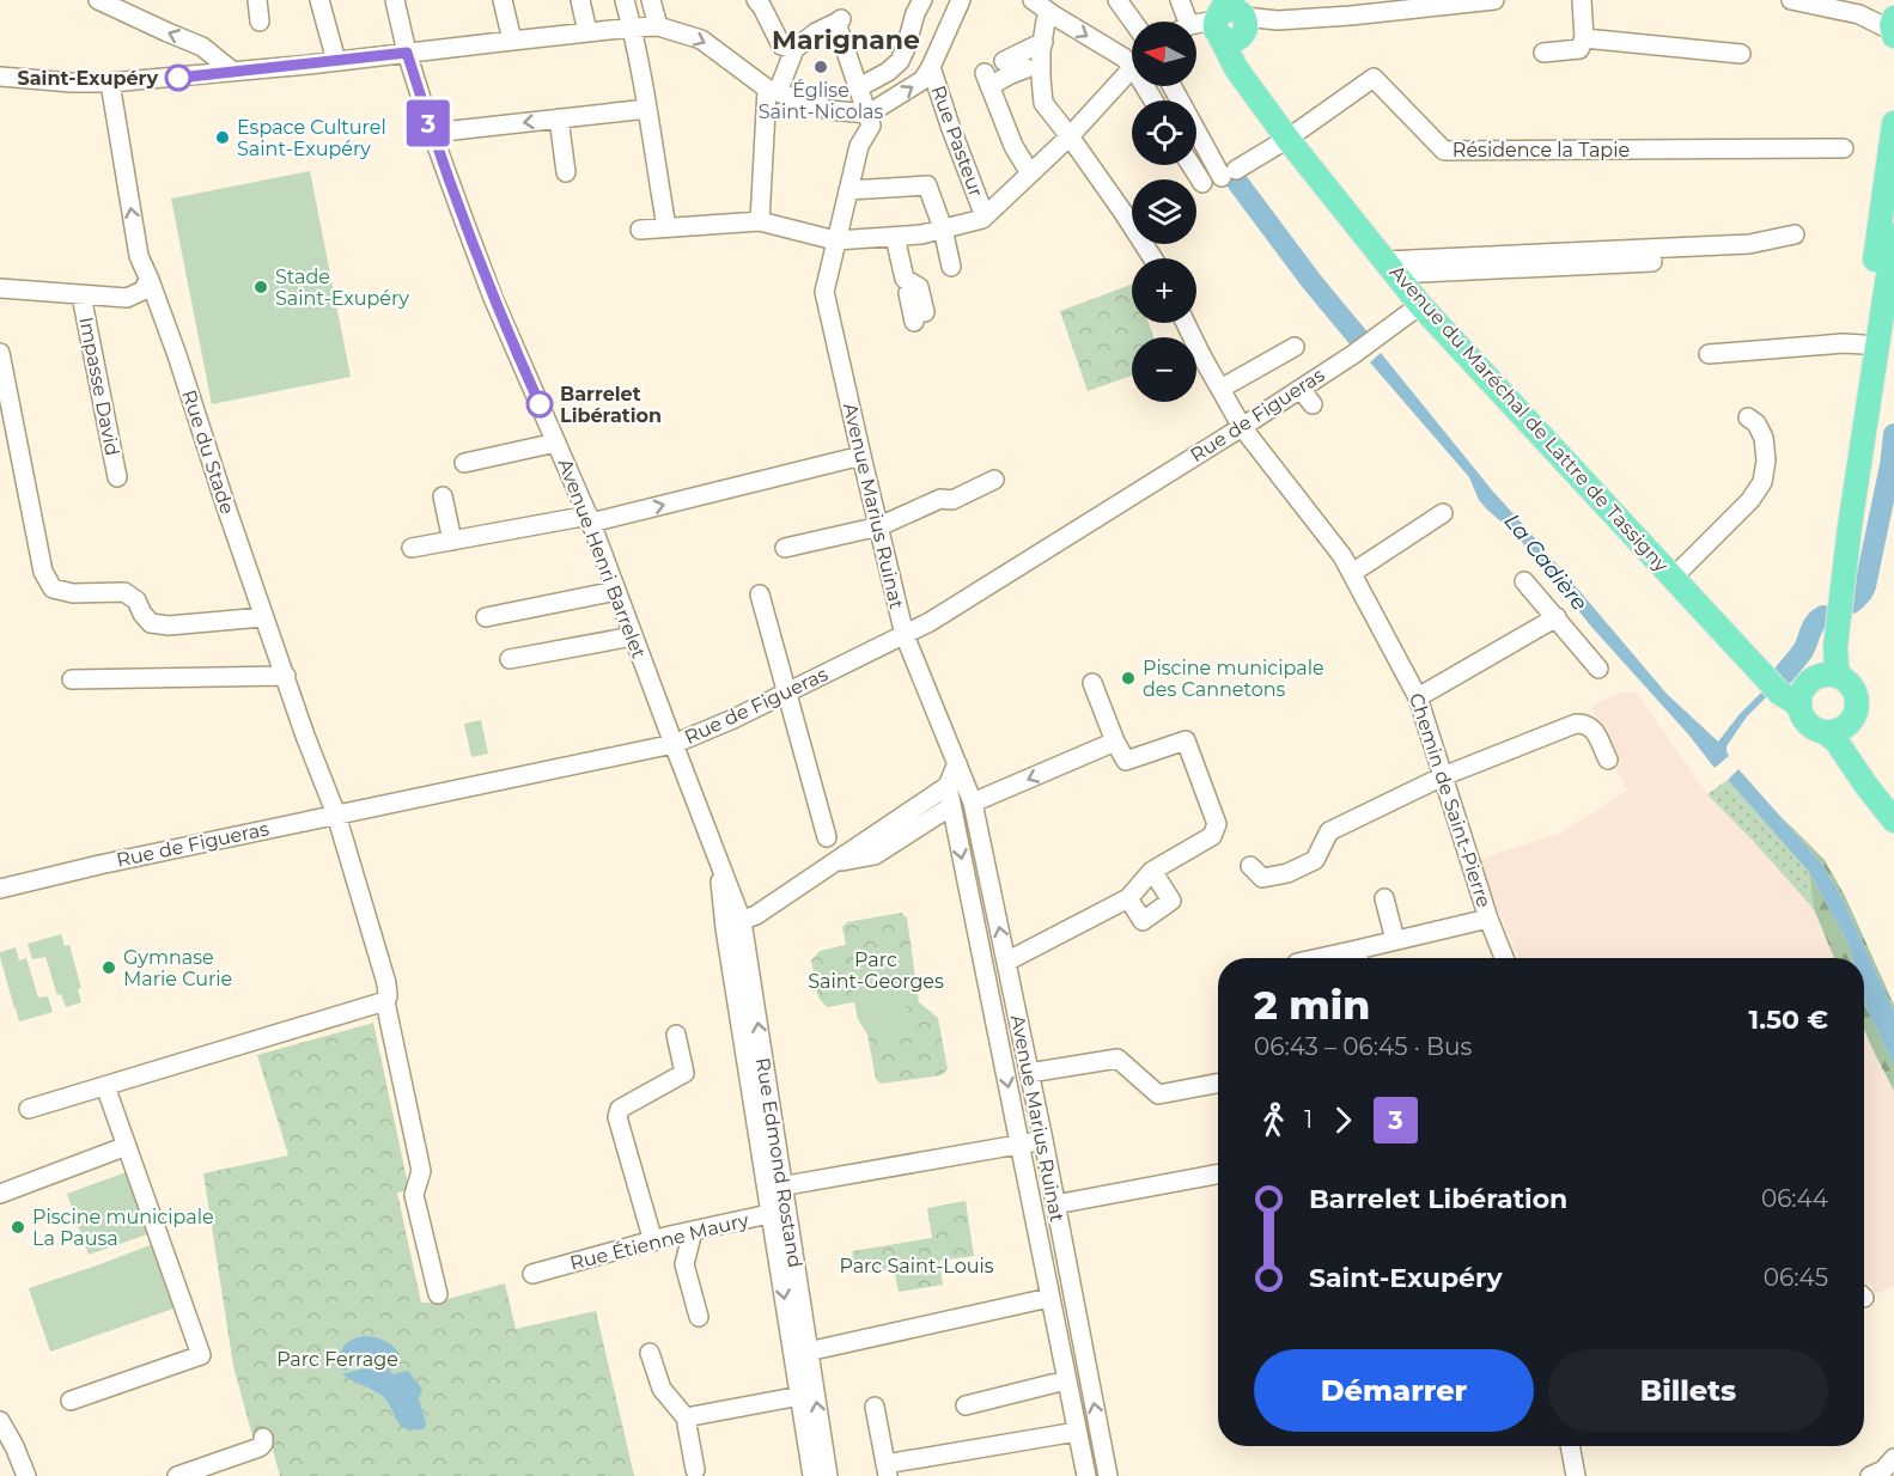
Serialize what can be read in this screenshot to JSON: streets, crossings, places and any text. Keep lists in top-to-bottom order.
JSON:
{
  "streets": {
    "main road": ["Avenue du Maréchal de Lattre de Tassigny"],
    "street": [
      "Rue Pasteur",
      "Résidence la Tapie",
      "Impasse David",
      "Rue de Figueras",
      "Rue du Stade",
      "Avenue Marius Ruinat",
      "Avenue Henri Barrelet",
      "Chemin de Saint-Pierre",
      "Rue Edmond Rostand",
      "Rue Étienne Maury"
    ]
  },
  "crossings": [
    ["Résidence la Tapie", "Avenue du Maréchal de Lattre de Tassigny"],
    ["Rue de Figueras", "Avenue du Maréchal de Lattre de Tassigny"],
    ["Rue de Figueras", "Rue du Stade"],
    ["Rue de Figueras", "Avenue Marius Ruinat"],
    ["Rue de Figueras", "Avenue Henri Barrelet"],
    ["Rue de Figueras", "Chemin de Saint-Pierre"],
    ["Rue de Figueras", "Rue Edmond Rostand"],
    ["Avenue Henri Barrelet", "Rue Edmond Rostand"],
    ["Rue Edmond Rostand", "Rue Étienne Maury"]
  ],
  "districts": ["Marignane"],
  "water": ["La Cadière"],
  "parks": ["Parc Saint-Georges", "Parc Saint-Louis", "Parc Ferrage"],
  "places": [
    "Église Saint-Nicolas",
    "Saint-Exupéry",
    "Espace Culturel Saint-Exupéry",
    "Stade Saint-Exupéry",
    "Barrelet Libération",
    "Piscine municipale des Cannetons",
    "Gymnase Marie Curie",
    "Piscine municipale La Pausa"
  ],
  "lines": ["bus line 3"],
  "north": "left",
  "page": {
    "on_map": "3",
    "map_buttons": ["+", "−"],
    "heading": ["2 min", "06:43 – 06:45 · Bus", "1.50 €"],
    "legs": ["1", "3"],
    "list": [
      {
        "name": "Barrelet Libération",
        "value": "06:44"
      },
      {
        "name": "Saint-Exupéry",
        "value": "06:45"
      }
    ],
    "buttons": ["Démarrer", "Billets"]
  }
}
